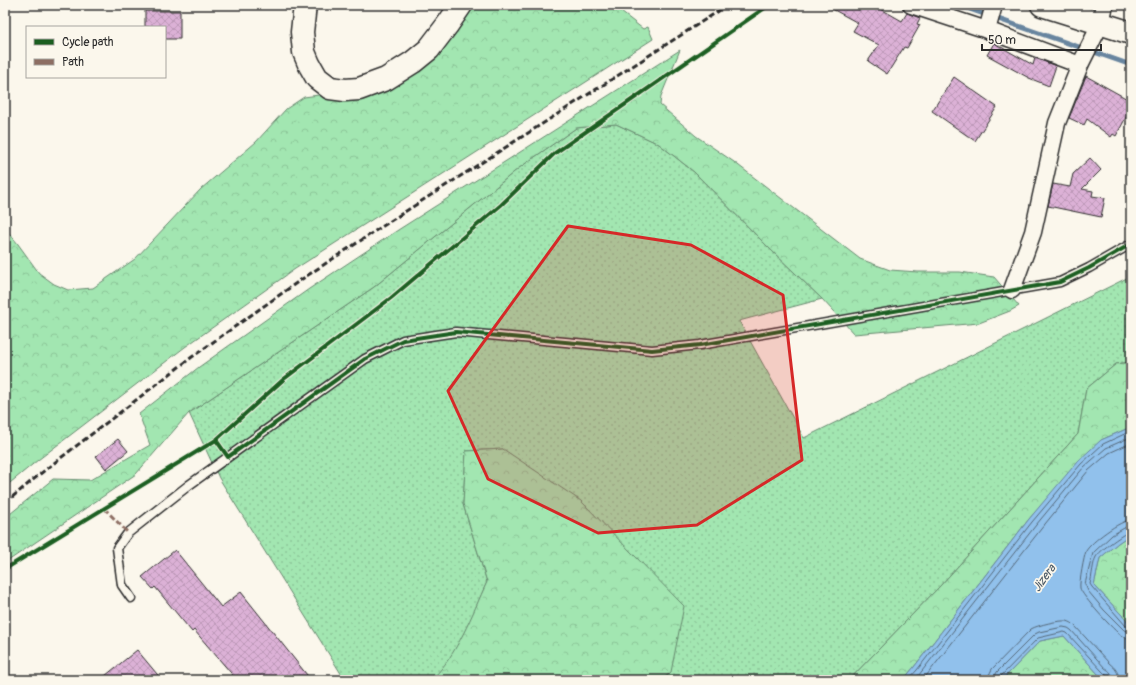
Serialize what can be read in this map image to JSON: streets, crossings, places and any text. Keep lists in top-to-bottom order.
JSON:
{
  "water": ["Jizera"],
  "legend": ["Cycle path", "Path"],
  "scale_bar": "50 m"
}
